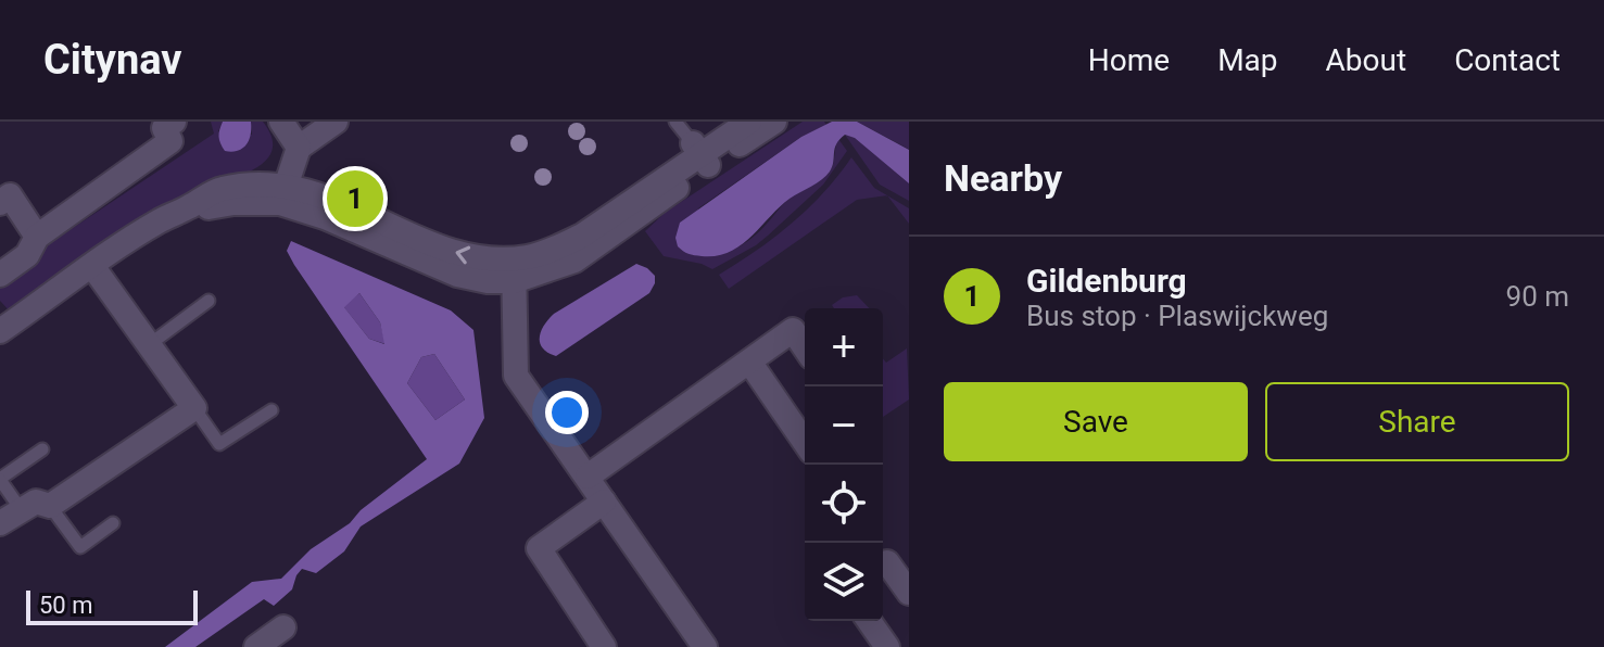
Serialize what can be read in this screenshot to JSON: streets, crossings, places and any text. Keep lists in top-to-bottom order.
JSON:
{
  "scale_bar": "50 m",
  "page": {
    "header": "Citynav",
    "nav": [
      "Home",
      "Map",
      "About",
      "Contact"
    ],
    "heading": "Nearby",
    "pins": "1",
    "list": [
      {
        "mark": "1",
        "name": "Gildenburg",
        "note": "Bus stop · Plaswijckweg",
        "value": "90 m"
      }
    ],
    "map_buttons": ["+", "−"],
    "buttons": ["Save", "Share"],
    "scale": "50 m"
  }
}
